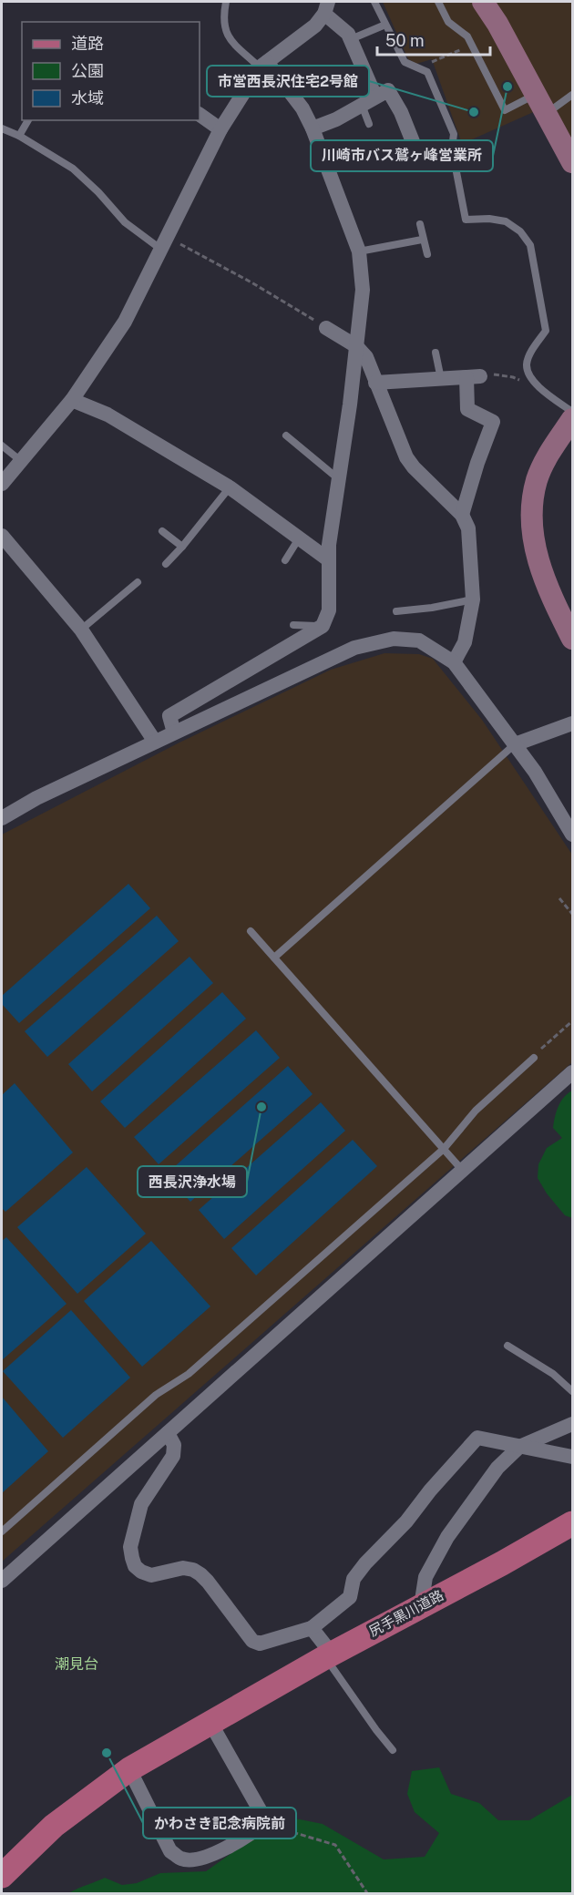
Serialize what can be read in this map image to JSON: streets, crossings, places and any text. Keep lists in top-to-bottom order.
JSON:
{
  "streets": {
    "main road": ["尻手黒川道路"]
  },
  "districts": ["潮見台"],
  "places": [
    "川崎市バス鷲ヶ峰営業所",
    "市営西長沢住宅2号館",
    "西長沢浄水場",
    "かわさき記念病院前"
  ],
  "legend": ["道路", "公園", "水域"],
  "scale_bar": "50 m"
}
